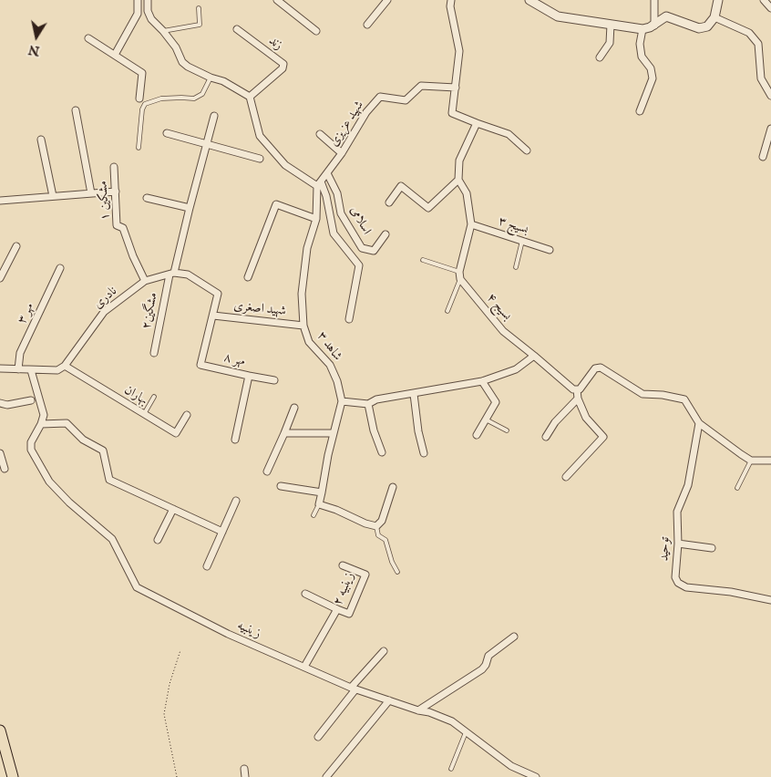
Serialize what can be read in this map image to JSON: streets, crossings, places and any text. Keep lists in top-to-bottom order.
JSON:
{
  "streets": {
    "street": [
      "زند",
      "شهید عزیزی",
      "مشکین ۱",
      "اسلامی",
      "بسیج ۳",
      "نادری",
      "بسیج ۴",
      "شهید اصغری",
      "مشگین۲",
      "مهر ۳",
      "شاهد ۳",
      "مهر ۸",
      "بهاران",
      "توحید",
      "زینبیه ۲",
      "زینبیه"
    ]
  },
  "crossings": [
    ["شهید عزیزی", "اسلامی"],
    ["شهید عزیزی", "شاهد ۳"],
    ["مشکین ۱", "نادری"],
    ["نادری", "مشگین۲"],
    ["نادری", "بهاران"],
    ["شهید اصغری", "شاهد ۳"],
    ["شهید اصغری", "مهر ۸"],
    ["زینبیه ۲", "زینبیه"]
  ],
  "north": "bottom"
}
